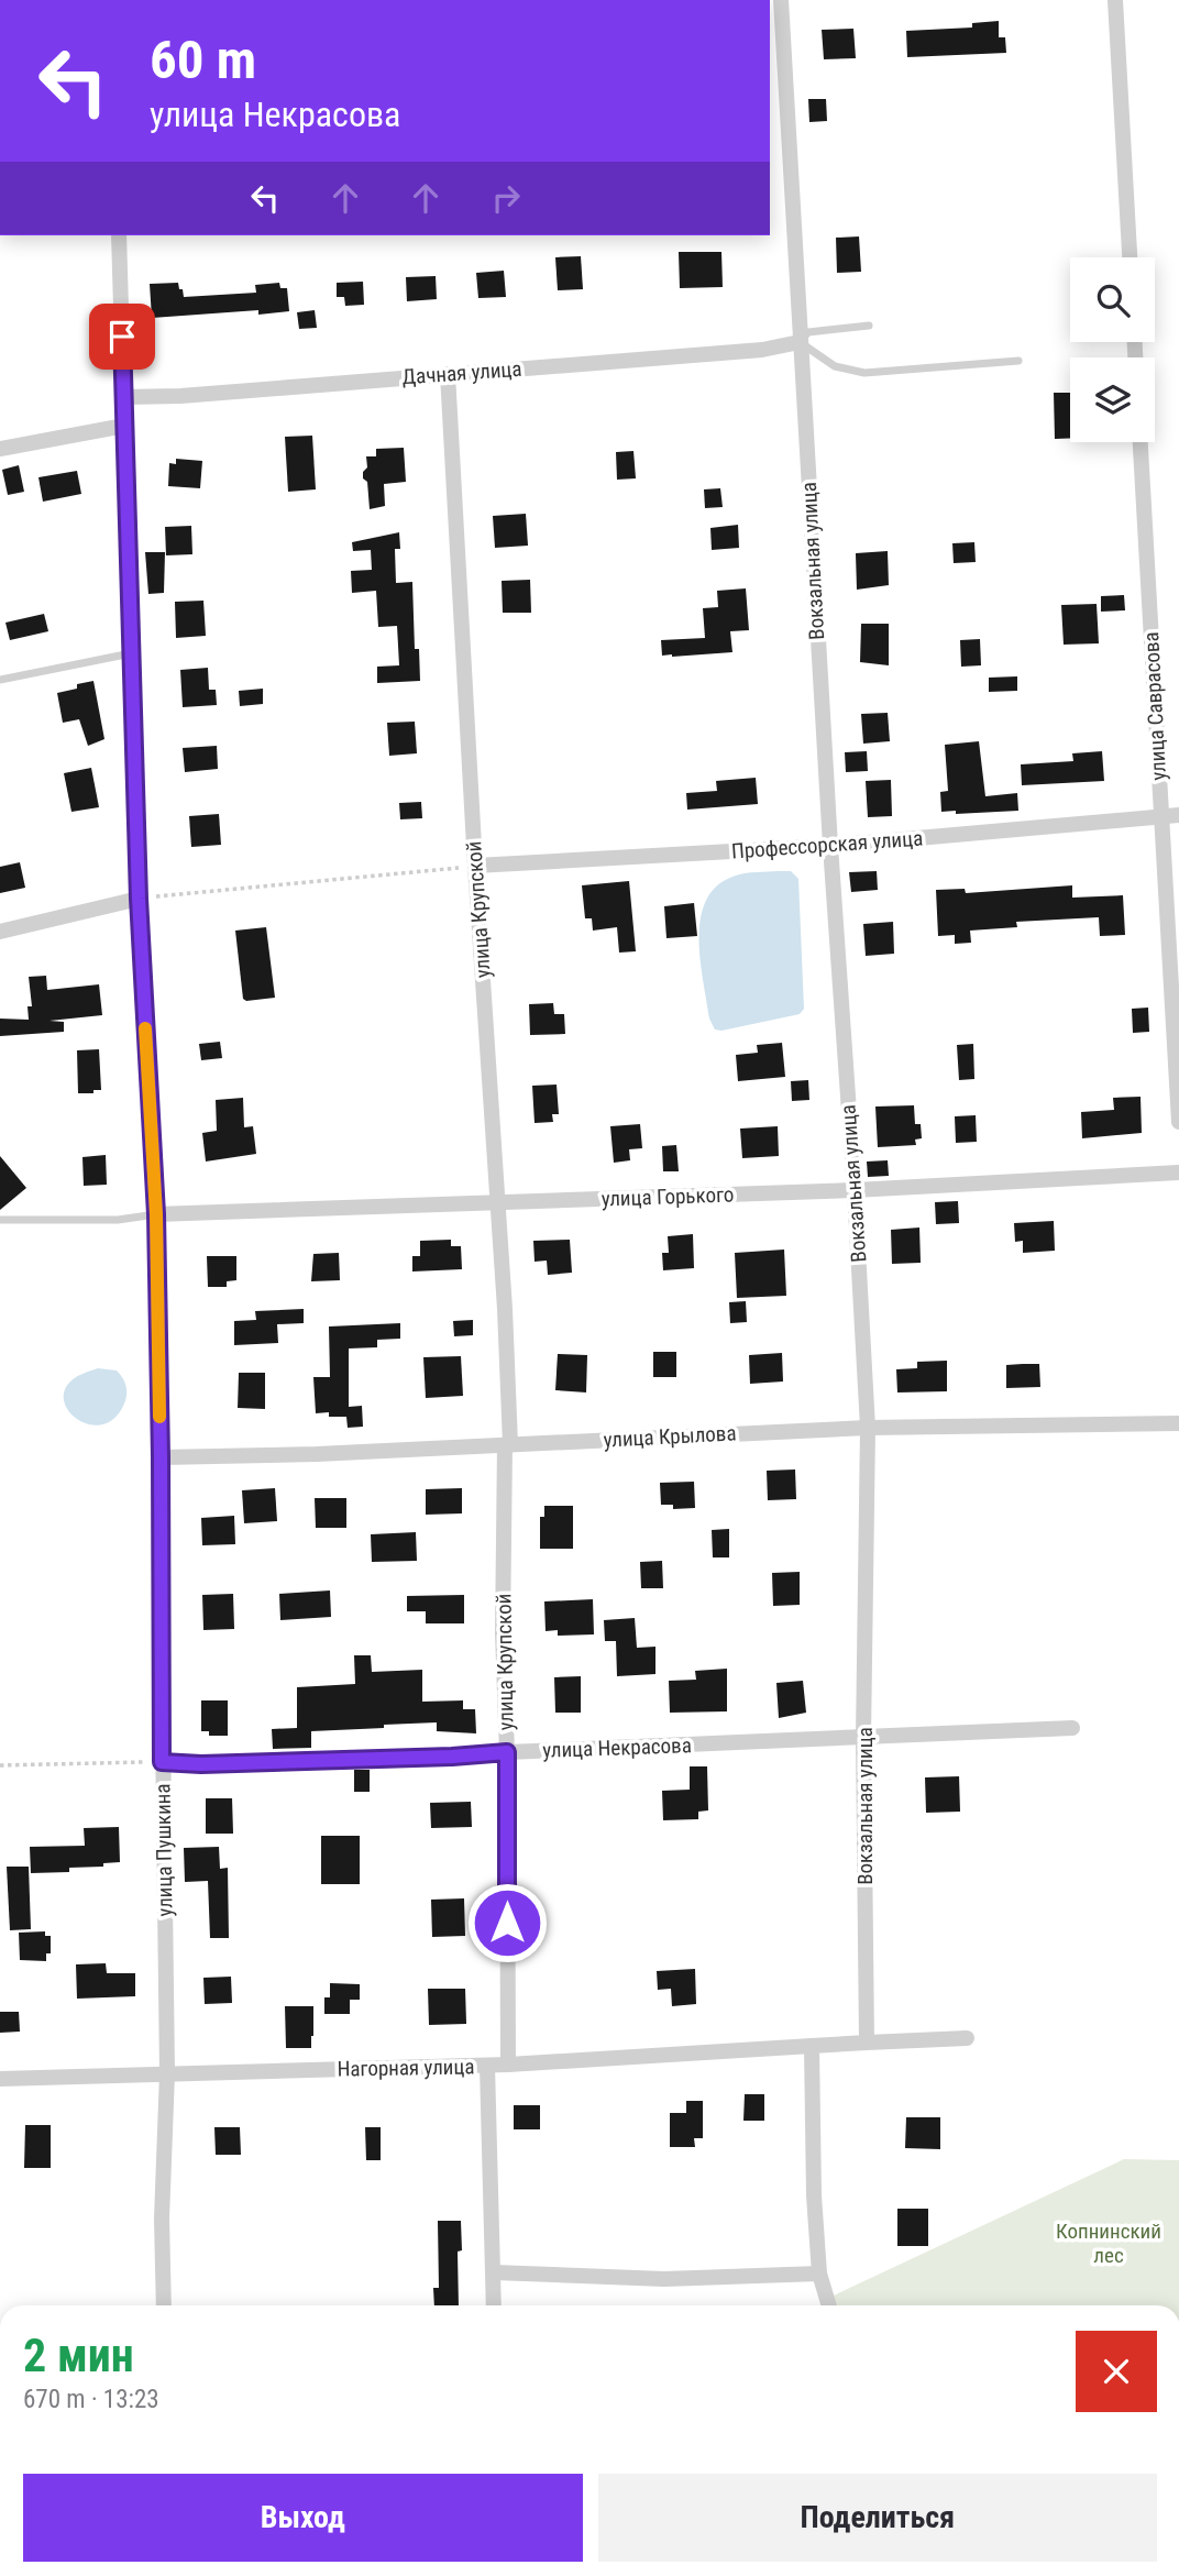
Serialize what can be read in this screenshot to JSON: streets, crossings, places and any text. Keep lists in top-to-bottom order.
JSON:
{
  "streets": {
    "street": [
      "Дачная улица",
      "Вокзальная улица",
      "улица Саврасова",
      "Профессорская улица",
      "улица Крупской",
      "улица Горького",
      "улица Крылова",
      "улица Некрасова",
      "улица Пушкина",
      "Нагорная улица"
    ]
  },
  "crossings": [
    ["Дачная улица", "Вокзальная улица"],
    ["Дачная улица", "улица Крупской"],
    ["Дачная улица", "улица Пушкина"],
    ["Вокзальная улица", "Профессорская улица"],
    ["Вокзальная улица", "улица Горького"],
    ["Вокзальная улица", "улица Крылова"],
    ["Вокзальная улица", "улица Некрасова"],
    ["улица Саврасова", "Профессорская улица"],
    ["Профессорская улица", "улица Крупской"],
    ["улица Крупской", "улица Горького"],
    ["улица Крупской", "улица Крылова"],
    ["улица Крупской", "улица Некрасова"],
    ["улица Крупской", "Нагорная улица"],
    ["улица Горького", "улица Пушкина"],
    ["улица Крылова", "улица Пушкина"],
    ["улица Некрасова", "улица Пушкина"],
    ["улица Пушкина", "Нагорная улица"]
  ],
  "parks": ["Копнинский лес"],
  "page": {
    "turn": ["60 m", "улица Некрасова"],
    "heading": ["2 мин", "670 m · 13:23"],
    "buttons": ["Выход", "Поделиться"]
  }
}
